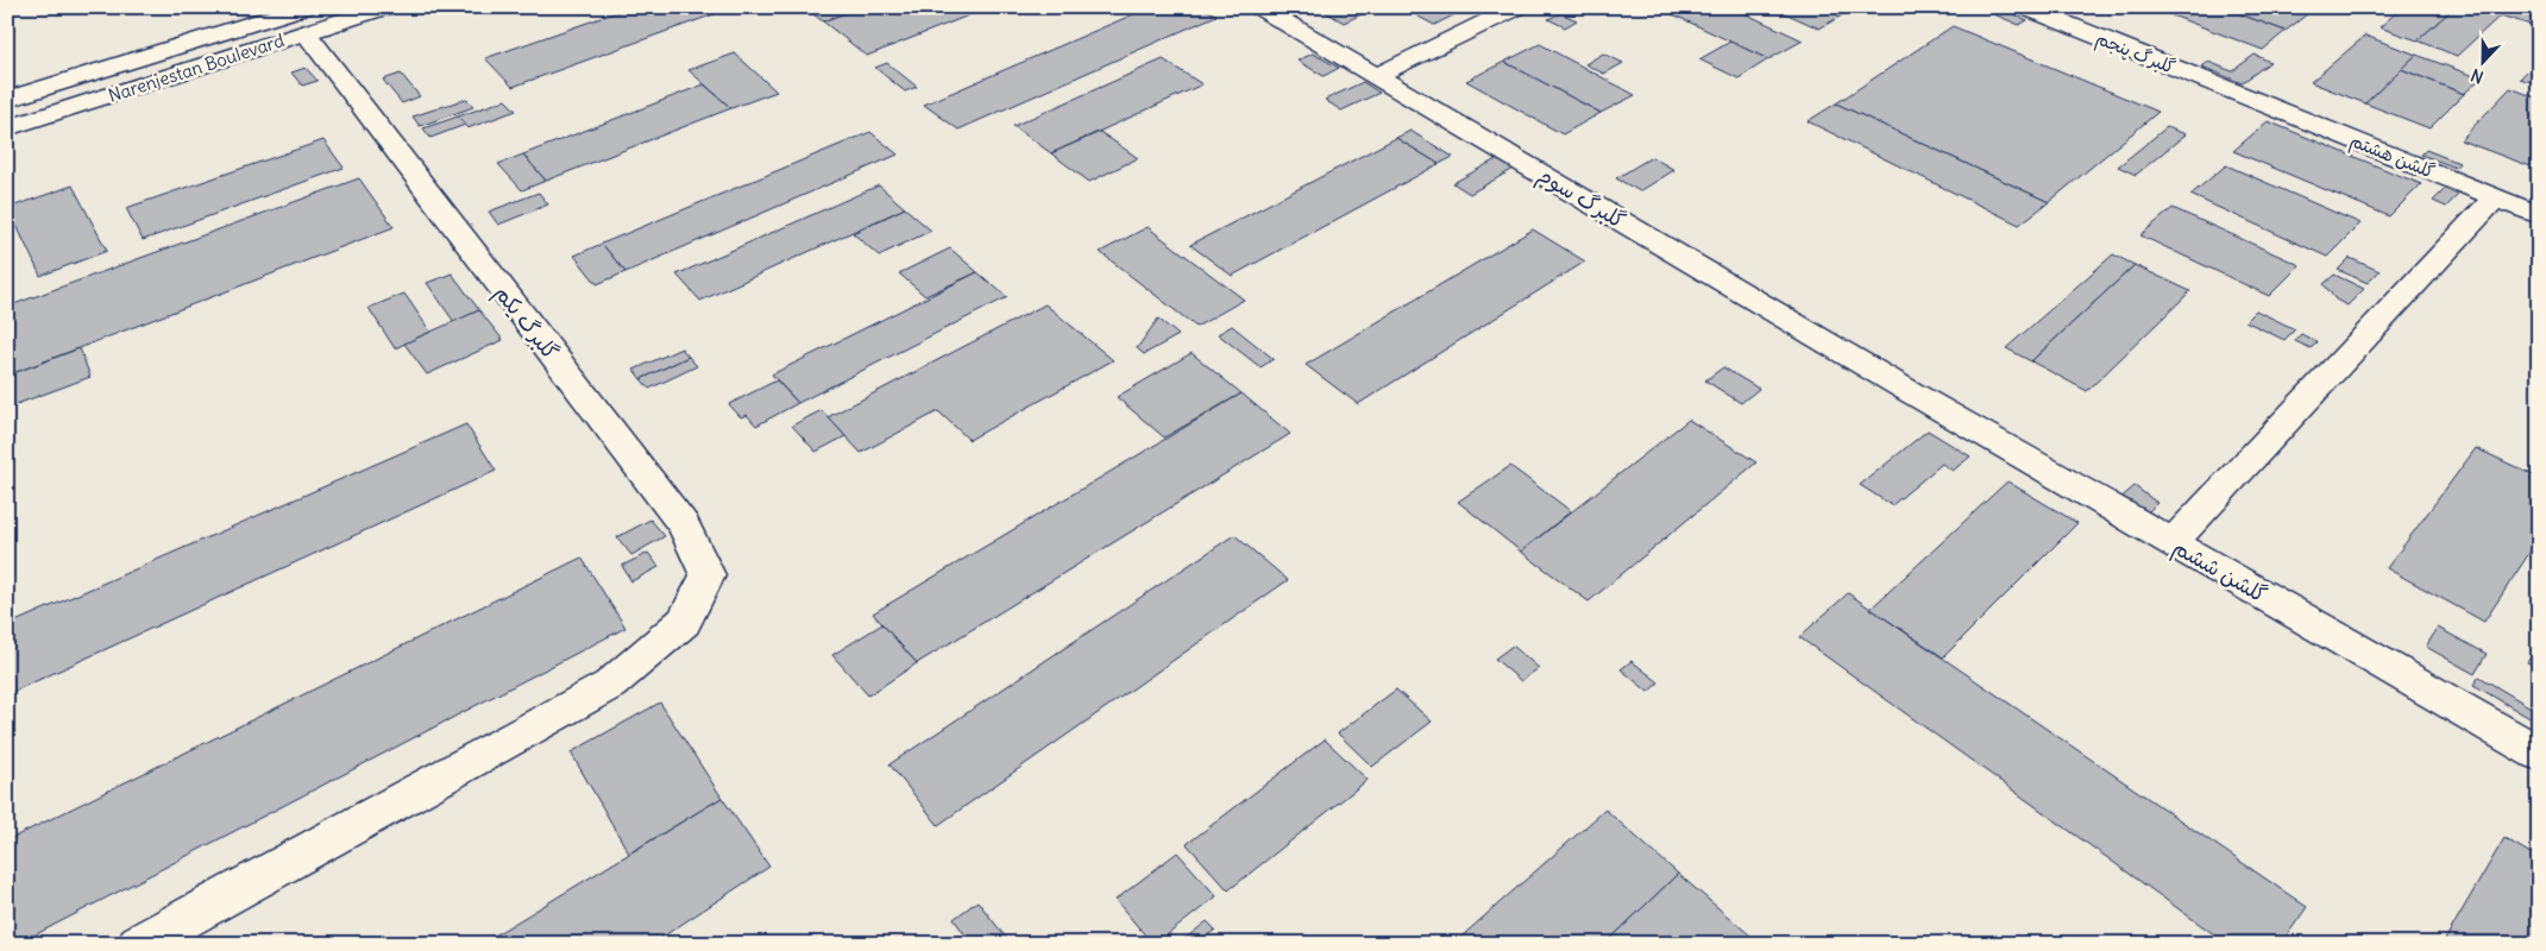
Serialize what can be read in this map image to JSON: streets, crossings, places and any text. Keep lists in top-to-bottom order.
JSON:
{
  "streets": {
    "street": [
      "گلبرگ پنجم",
      "Narenjestan Boulevard",
      "گلشن هشتم",
      "گلبرگ سوم",
      "گلبرگ یکم",
      "گلشن ششم"
    ]
  },
  "crossings": [
    ["گلبرگ پنجم", "گلشن هشتم"],
    ["Narenjestan Boulevard", "گلبرگ یکم"],
    ["گلبرگ سوم", "گلشن ششم"]
  ],
  "north": "bottom"
}
